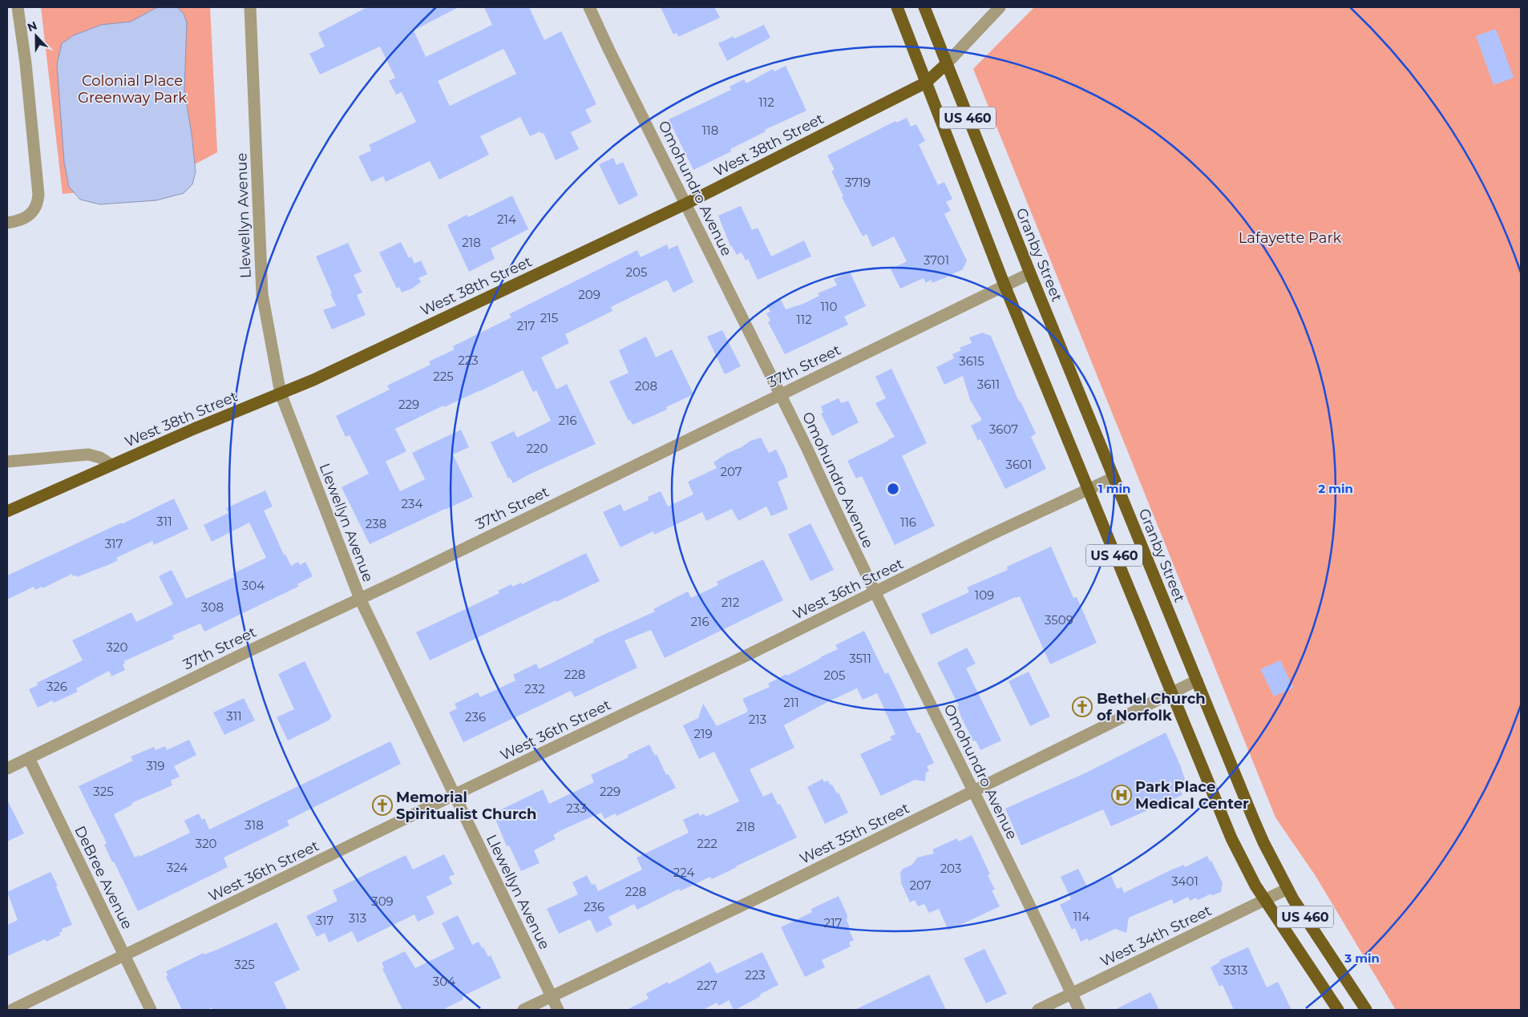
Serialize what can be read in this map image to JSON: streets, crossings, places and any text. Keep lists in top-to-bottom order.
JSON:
{
  "streets": {
    "main road": ["US 460", "West 38th Street", "Granby Street"],
    "street": [
      "Omohundro Avenue",
      "Llewellyn Avenue",
      "37th Street",
      "West 36th Street",
      "West 35th Street",
      "DeBree Avenue",
      "West 34th Street"
    ]
  },
  "crossings": [
    ["US 460", "West 38th Street"],
    ["US 460", "37th Street"],
    ["US 460", "West 36th Street"],
    ["US 460", "West 35th Street"],
    ["US 460", "West 34th Street"],
    ["West 38th Street", "Omohundro Avenue"],
    ["West 38th Street", "Llewellyn Avenue"],
    ["West 38th Street", "Granby Street"],
    ["Omohundro Avenue", "37th Street"],
    ["Omohundro Avenue", "West 36th Street"],
    ["Omohundro Avenue", "West 35th Street"],
    ["Omohundro Avenue", "West 34th Street"],
    ["Llewellyn Avenue", "37th Street"],
    ["Llewellyn Avenue", "West 36th Street"],
    ["Llewellyn Avenue", "West 35th Street"],
    ["Granby Street", "37th Street"],
    ["Granby Street", "West 36th Street"],
    ["Granby Street", "West 35th Street"],
    ["Granby Street", "West 34th Street"],
    ["37th Street", "DeBree Avenue"],
    ["West 36th Street", "DeBree Avenue"]
  ],
  "parks": ["Colonial Place Greenway Park", "Lafayette Park"],
  "places": {
    "church": ["Bethel Church of Norfolk", "Memorial Spiritualist Church"],
    "hospital": ["Park Place Medical Center"]
  },
  "house_numbers": [
    "112",
    "118",
    "3719",
    "214",
    "218",
    "3701",
    "205",
    "209",
    "110",
    "215",
    "112",
    "217",
    "223",
    "3615",
    "225",
    "3611",
    "208",
    "229",
    "216",
    "3607",
    "220",
    "3601",
    "207",
    "234",
    "311",
    "116",
    "238",
    "317",
    "304",
    "109",
    "212",
    "308",
    "3509",
    "216",
    "320",
    "3511",
    "228",
    "205",
    "326",
    "232",
    "211",
    "311",
    "236",
    "213",
    "219",
    "319",
    "325",
    "229",
    "233",
    "318",
    "218",
    "320",
    "222",
    "324",
    "203",
    "224",
    "3401",
    "207",
    "228",
    "309",
    "236",
    "114",
    "313",
    "317",
    "217",
    "325",
    "3313",
    "223",
    "304",
    "227"
  ],
  "north": "top",
  "rings": ["1 min", "2 min", "3 min"]
}
